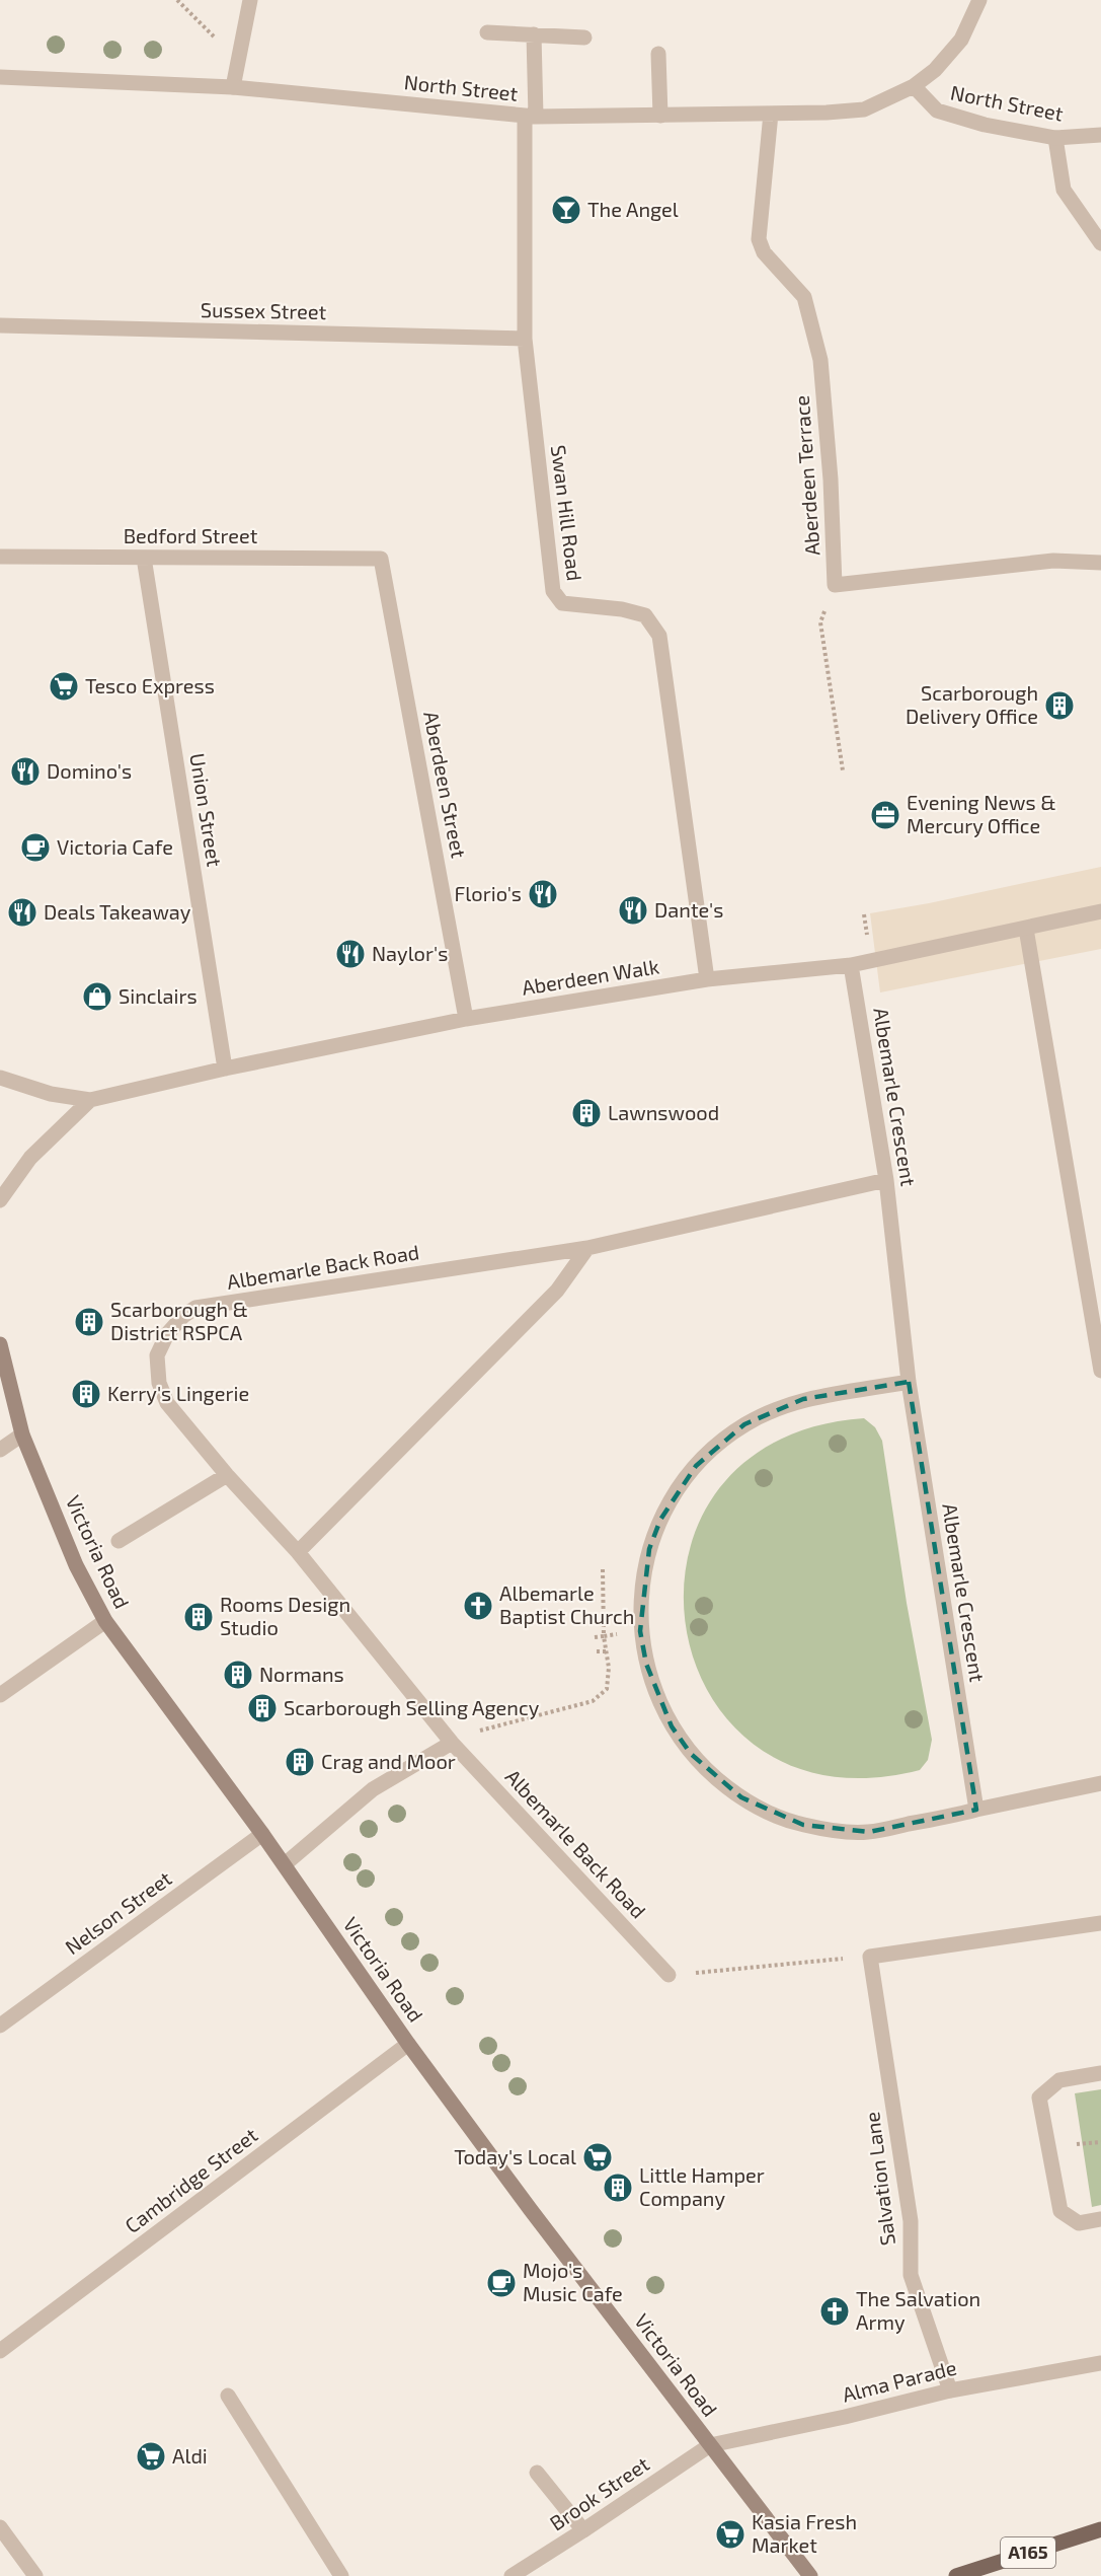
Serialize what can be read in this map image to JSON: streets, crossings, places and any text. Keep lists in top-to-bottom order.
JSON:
{
  "streets": {
    "main road": ["Victoria Road", "A165"],
    "street": [
      "North Street",
      "Sussex Street",
      "Aberdeen Terrace",
      "Swan Hill Road",
      "Bedford Street",
      "Aberdeen Street",
      "Union Street",
      "Aberdeen Walk",
      "Albemarle Crescent",
      "Albemarle Back Road",
      "Nelson Street",
      "Salvation Lane",
      "Cambridge Street",
      "Alma Parade",
      "Brook Street"
    ]
  },
  "crossings": [
    ["North Street", "Aberdeen Terrace"],
    ["North Street", "Swan Hill Road"],
    ["Sussex Street", "Swan Hill Road"],
    ["Swan Hill Road", "Aberdeen Walk"],
    ["Bedford Street", "Aberdeen Street"],
    ["Bedford Street", "Union Street"],
    ["Aberdeen Street", "Aberdeen Walk"],
    ["Union Street", "Aberdeen Walk"],
    ["Aberdeen Walk", "Albemarle Crescent"],
    ["Albemarle Crescent", "Albemarle Back Road"],
    ["Victoria Road", "Nelson Street"],
    ["Victoria Road", "Cambridge Street"],
    ["Victoria Road", "Alma Parade"],
    ["Victoria Road", "Brook Street"],
    ["Salvation Lane", "Alma Parade"],
    ["Alma Parade", "Brook Street"]
  ],
  "places": {
    "bar": ["The Angel"],
    "supermarket": [
      "Tesco Express",
      "Today's Local",
      "Aldi",
      "Kasia Fresh Market"
    ],
    "building": [
      "Scarborough Delivery Office",
      "Lawnswood",
      "Scarborough & District RSPCA",
      "Kerry's Lingerie",
      "Rooms Design Studio",
      "Normans",
      "Scarborough Selling Agency",
      "Crag and Moor",
      "Little Hamper Company"
    ],
    "restaurant": [
      "Domino's",
      "Florio's",
      "Dante's",
      "Deals Takeaway",
      "Naylor's"
    ],
    "office": ["Evening News & Mercury Office"],
    "cafe": ["Victoria Cafe", "Mojo's Music Cafe"],
    "shop": ["Sinclairs"],
    "church": ["Albemarle Baptist Church", "The Salvation Army"]
  }
}
